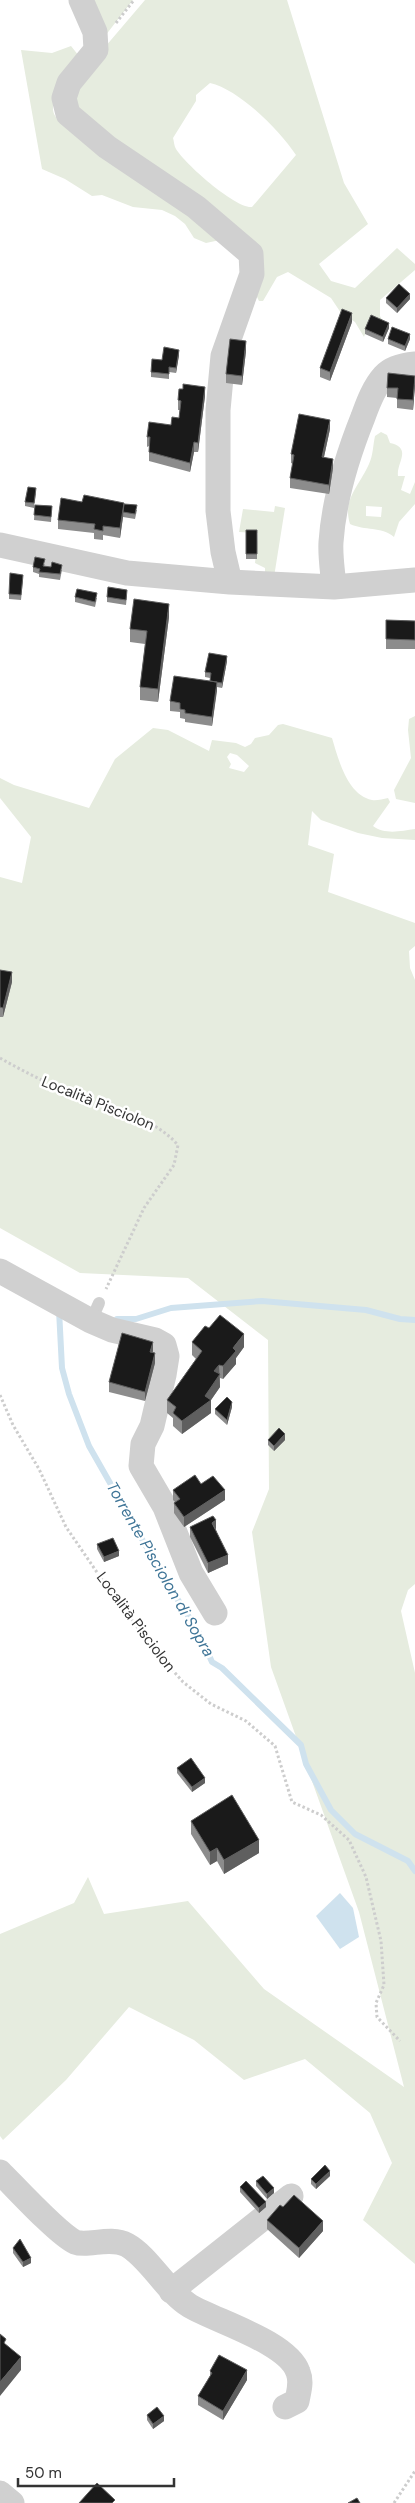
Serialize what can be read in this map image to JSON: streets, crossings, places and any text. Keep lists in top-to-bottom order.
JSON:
{
  "streets": {
    "path": ["Località Pisciolon"]
  },
  "water": ["Torrente Pisciolon di Sopra"],
  "scale_bar": "50 m"
}
